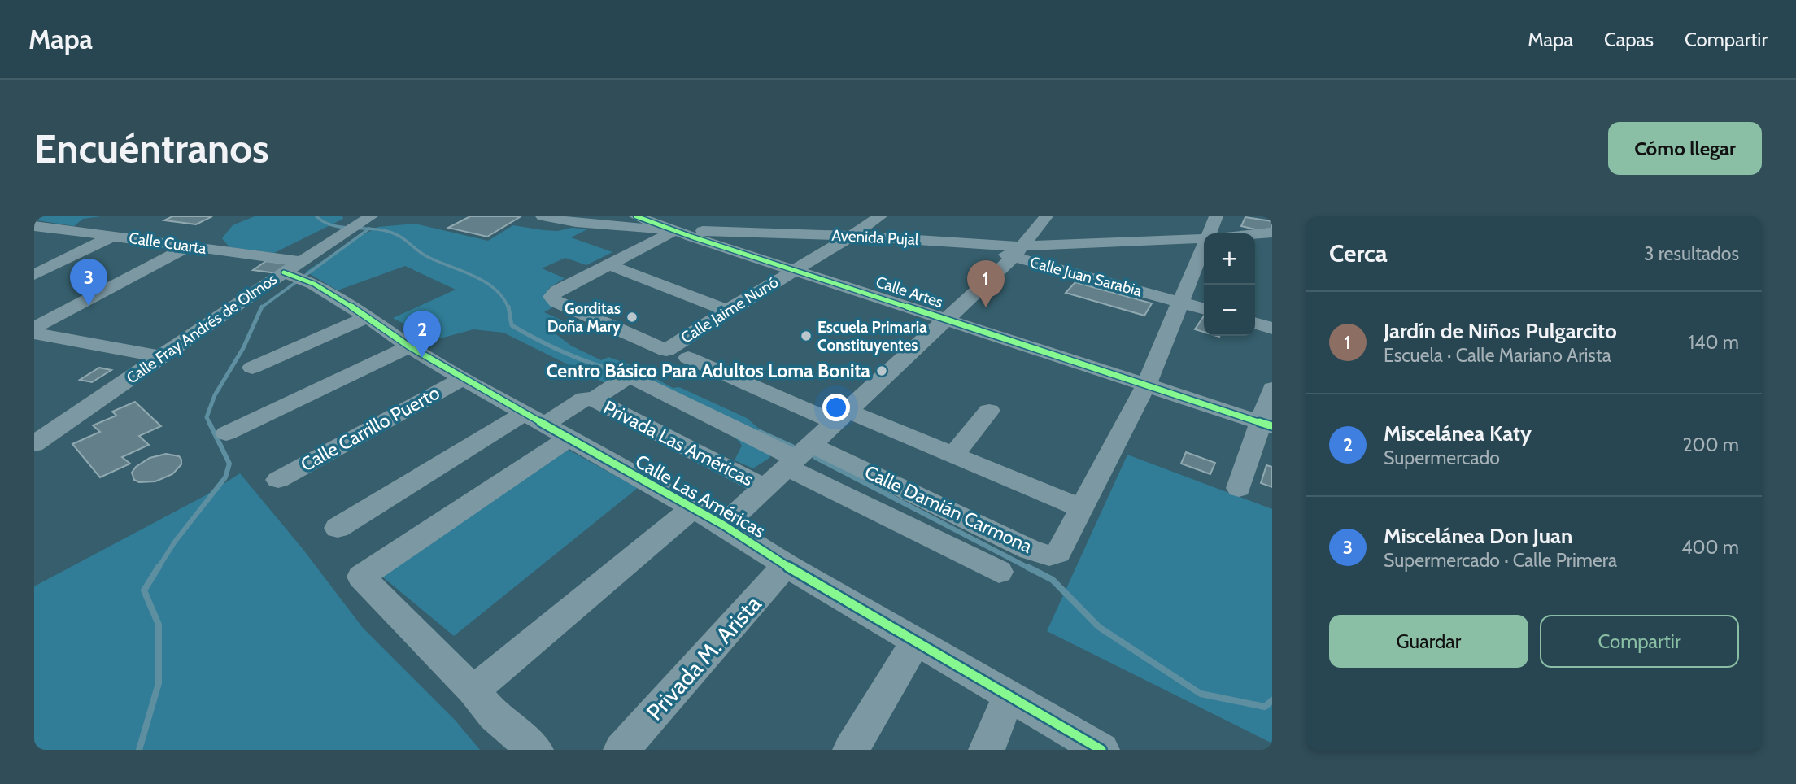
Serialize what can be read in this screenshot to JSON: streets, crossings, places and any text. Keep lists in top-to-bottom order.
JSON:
{
  "streets": {
    "street": [
      "Avenida Pujal",
      "Calle Cuarta",
      "Calle Juan Sarabia",
      "Calle Artes",
      "Calle Jaime Nunó",
      "Calle Fray Andrés de Olmos",
      "Calle Carrillo Puerto",
      "Privada Las Américas",
      "Calle Las Américas",
      "Calle Damián Carmona",
      "Privada M. Arista"
    ]
  },
  "crossings": [
    ["Avenida Pujal", "Calle Juan Sarabia"],
    ["Avenida Pujal", "Calle Artes"],
    ["Avenida Pujal", "Calle Jaime Nunó"],
    ["Calle Cuarta", "Calle Fray Andrés de Olmos"],
    ["Calle Cuarta", "Calle Las Américas"],
    ["Calle Juan Sarabia", "Calle Jaime Nunó"],
    ["Calle Juan Sarabia", "Calle Damián Carmona"],
    ["Calle Artes", "Calle Jaime Nunó"],
    ["Calle Artes", "Calle Damián Carmona"],
    ["Calle Fray Andrés de Olmos", "Calle Las Américas"],
    ["Calle Carrillo Puerto", "Calle Las Américas"],
    ["Calle Las Américas", "Privada M. Arista"]
  ],
  "places": ["Gorditas Doña Mary", "Escuela Primaria Constituyentes", "Centro Básico Para Adultos Loma Bonita"],
  "page": {
    "header": "Mapa",
    "nav": ["Mapa", "Capas", "Compartir"],
    "buttons": [
      "Cómo llegar",
      ["Guardar", "Compartir"]
    ],
    "title": "Encuéntranos",
    "heading": ["Cerca", "3 resultados"],
    "map_buttons": ["+", "−"],
    "pins": ["3", "1", "2"],
    "list": [
      {
        "mark": "1",
        "name": "Jardín de Niños Pulgarcito",
        "note": "Escuela · Calle Mariano Arista",
        "value": "140 m"
      },
      {
        "mark": "2",
        "name": "Miscelánea Katy",
        "note": "Supermercado",
        "value": "200 m"
      },
      {
        "mark": "3",
        "name": "Miscelánea Don Juan",
        "note": "Supermercado · Calle Primera",
        "value": "400 m"
      }
    ]
  }
}
